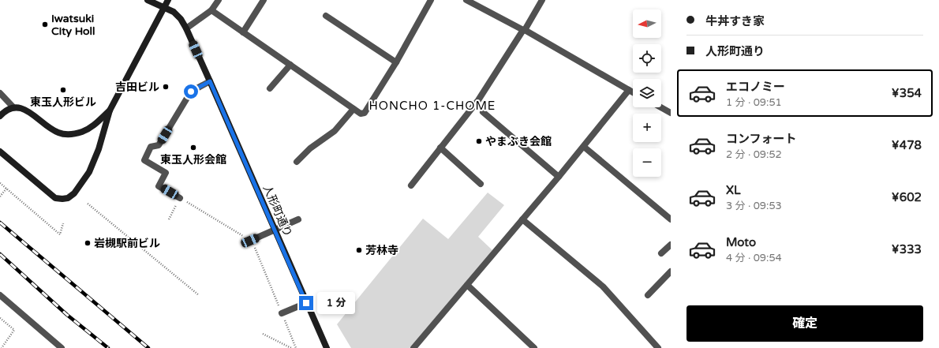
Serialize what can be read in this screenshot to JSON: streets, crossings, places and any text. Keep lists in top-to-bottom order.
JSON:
{
  "streets": {
    "street": ["人形町通り"]
  },
  "districts": ["HONCHO 1-CHOME"],
  "places": [
    "Iwatsuki City Holl",
    "吉田ビル",
    "東玉人形ビル",
    "やまぶき会館",
    "東玉人形会館",
    "岩槻駅前ビル",
    "芳林寺"
  ],
  "north": "left",
  "page": {
    "banner": ["牛丼すき家", "人形町通り"],
    "map_buttons": ["+", "−"],
    "list": [
      {
        "name": "エコノミー",
        "note": "1 分 · 09:51",
        "value": "¥354"
      },
      {
        "name": "コンフォート",
        "note": "2 分 · 09:52",
        "value": "¥478"
      },
      {
        "name": "XL",
        "note": "3 分 · 09:53",
        "value": "¥602"
      },
      {
        "name": "Moto",
        "note": "4 分 · 09:54",
        "value": "¥333"
      }
    ],
    "bubble": "1 分",
    "buttons": "確定"
  }
}
